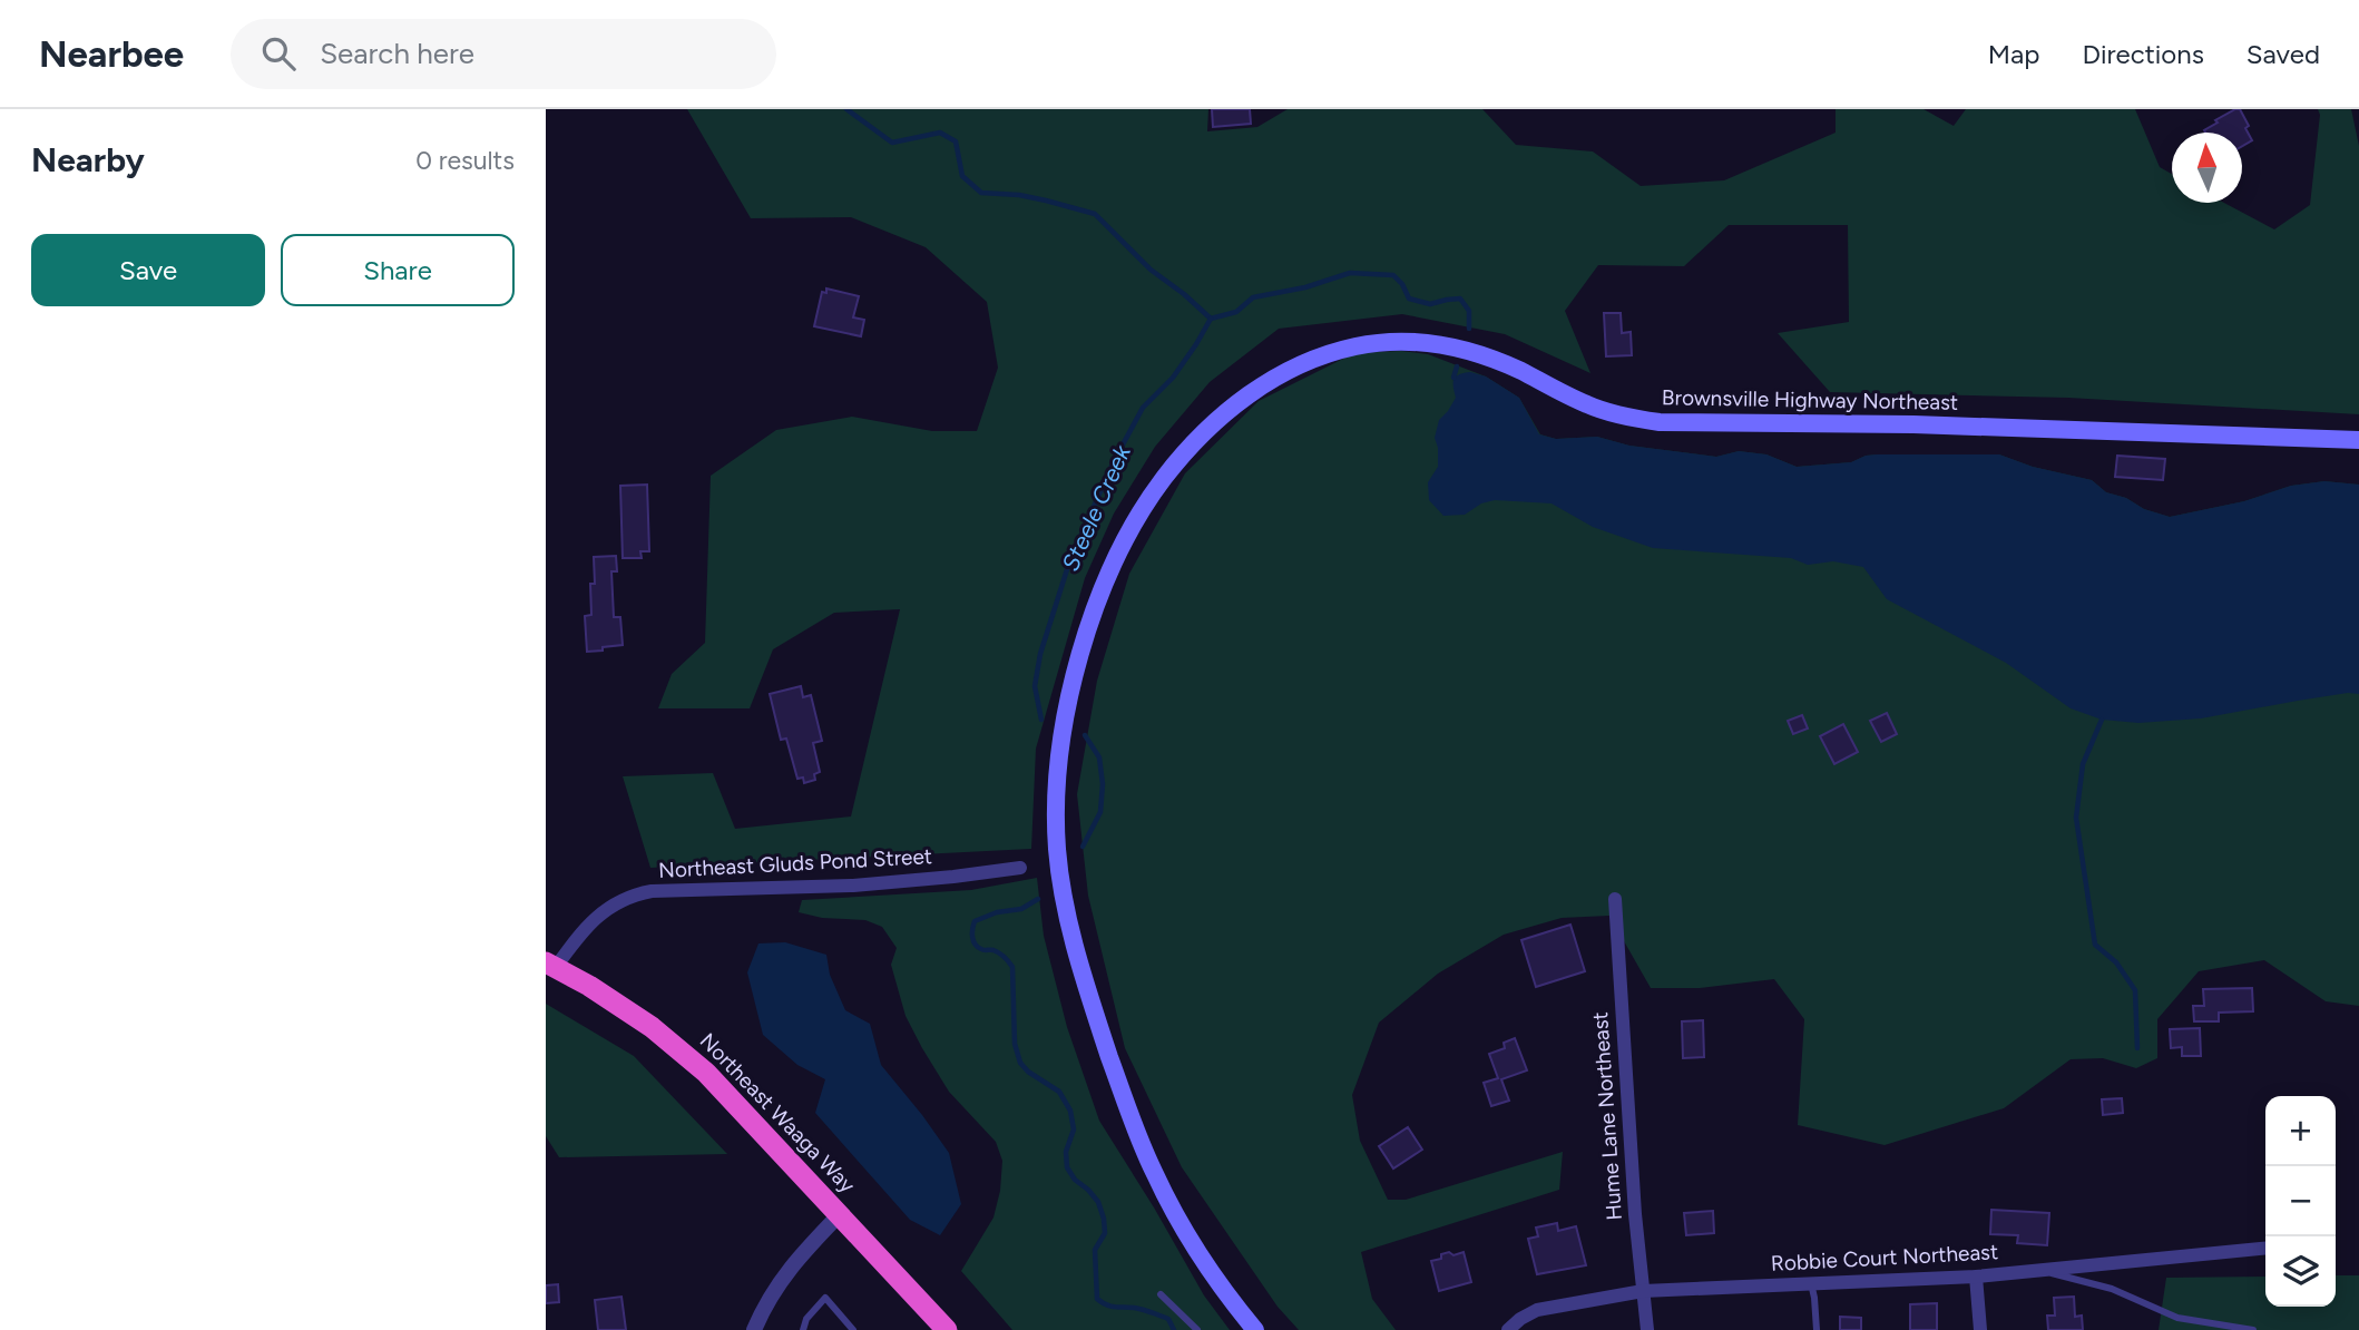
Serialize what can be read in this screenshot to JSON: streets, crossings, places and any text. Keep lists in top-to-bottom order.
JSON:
{
  "streets": {
    "highway": ["Northeast Waaga Way"],
    "main road": ["Brownsville Highway Northeast"],
    "street": ["Northeast Gluds Pond Street", "Hume Lane Northeast", "Robbie Court Northeast"]
  },
  "crossings": [
    ["Northeast Gluds Pond Street", "Northeast Waaga Way"],
    ["Hume Lane Northeast", "Robbie Court Northeast"]
  ],
  "water": ["Steele Creek"],
  "north": "top",
  "page": {
    "header": "Nearbee",
    "search": "Search here",
    "nav": ["Map", "Directions", "Saved"],
    "heading": ["Nearby", "0 results"],
    "buttons": ["Save", "Share"],
    "map_buttons": ["+", "−"]
  }
}
